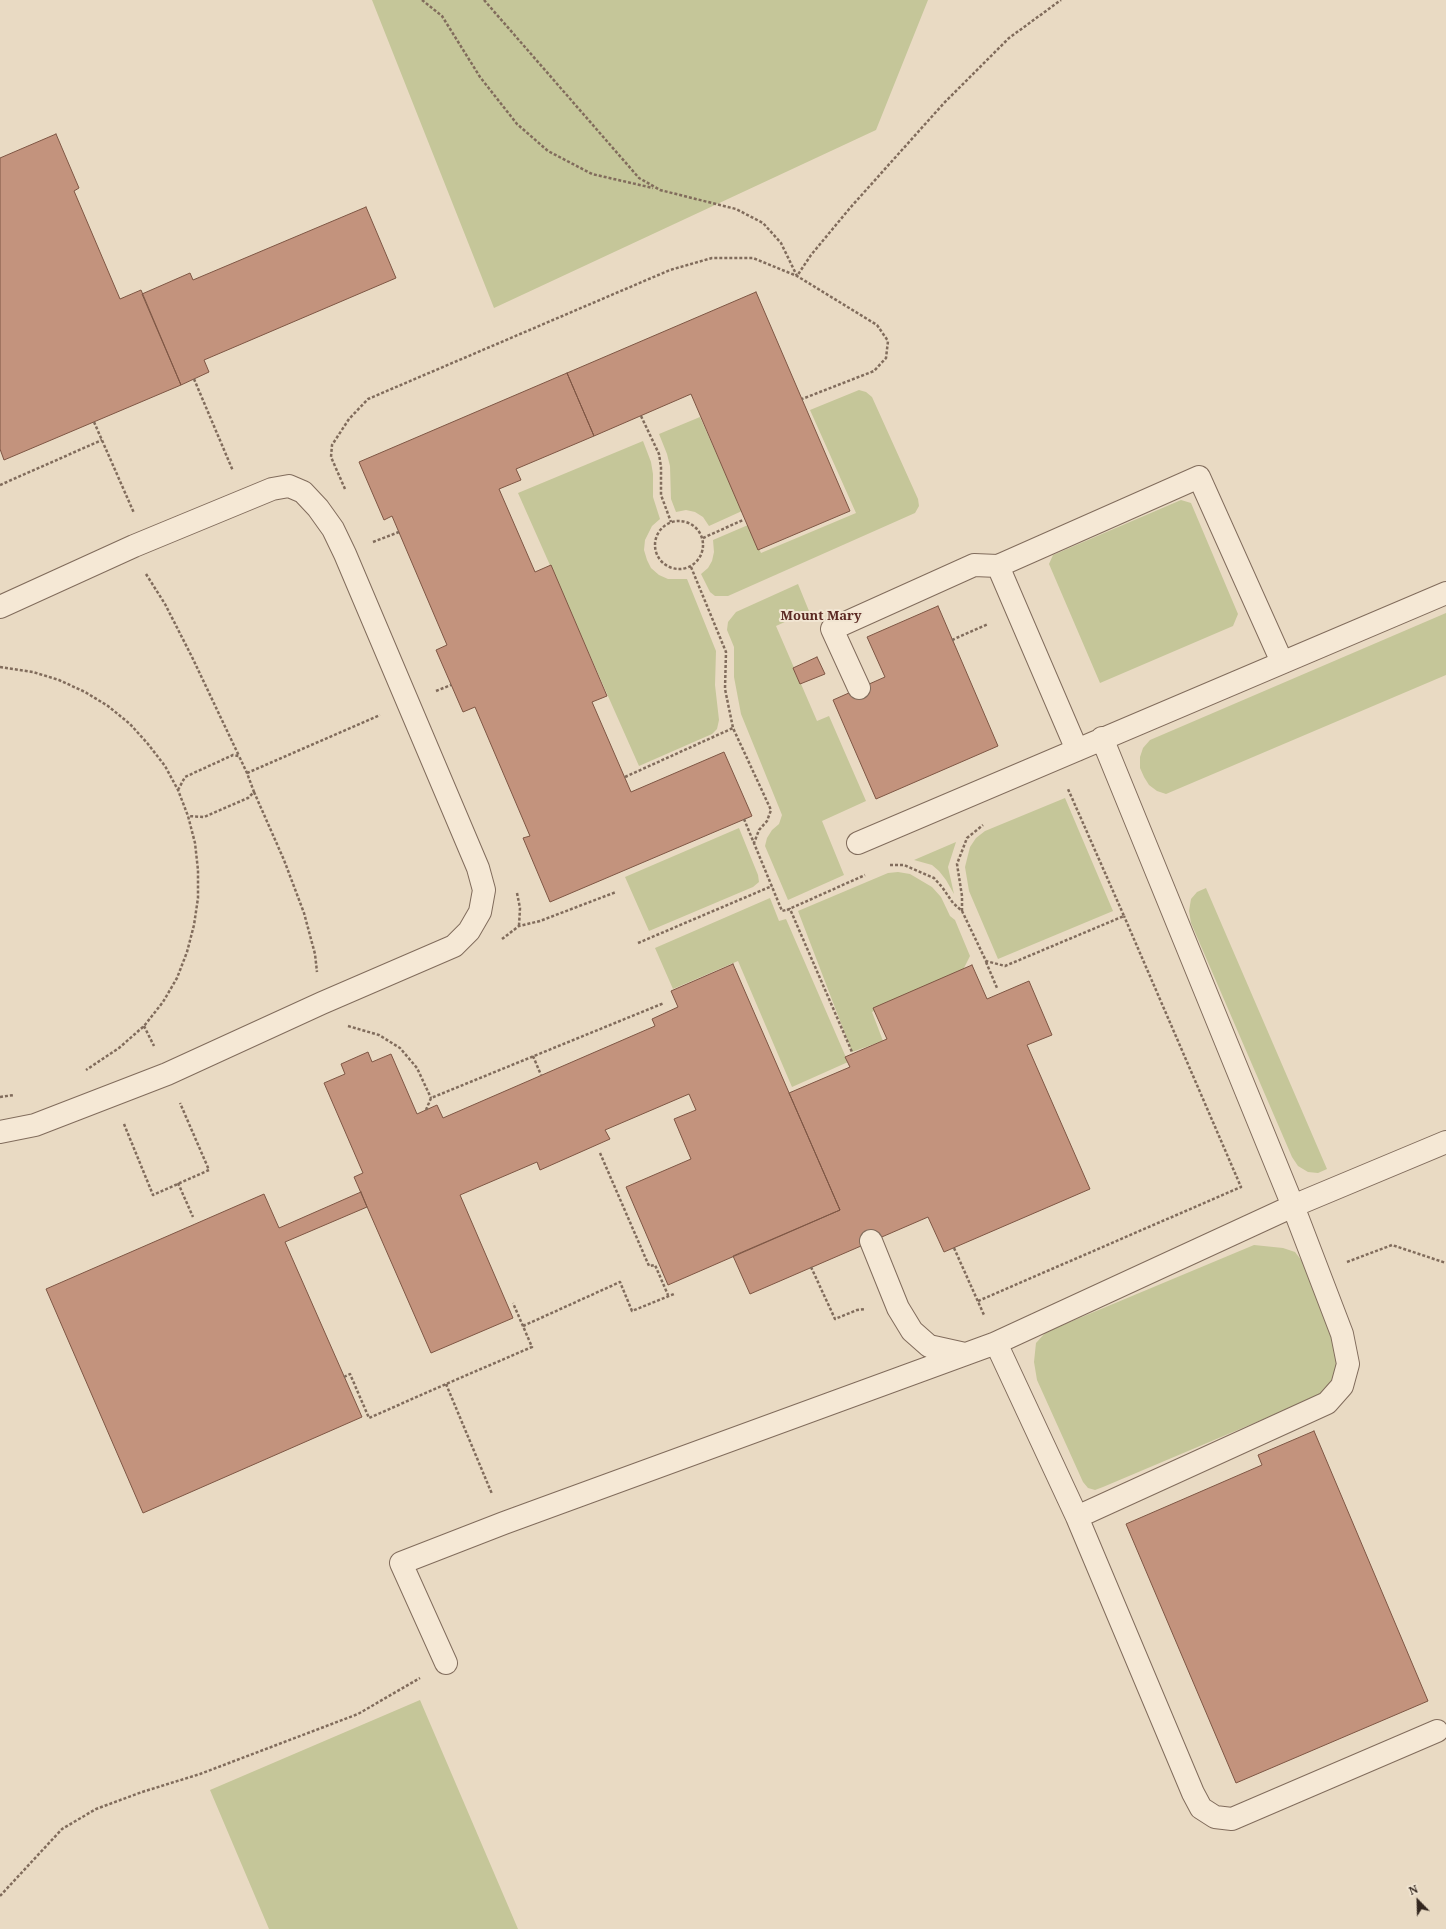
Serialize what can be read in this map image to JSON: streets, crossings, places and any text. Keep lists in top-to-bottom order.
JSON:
{
  "districts": ["Mount Mary"],
  "north": "top left"
}
